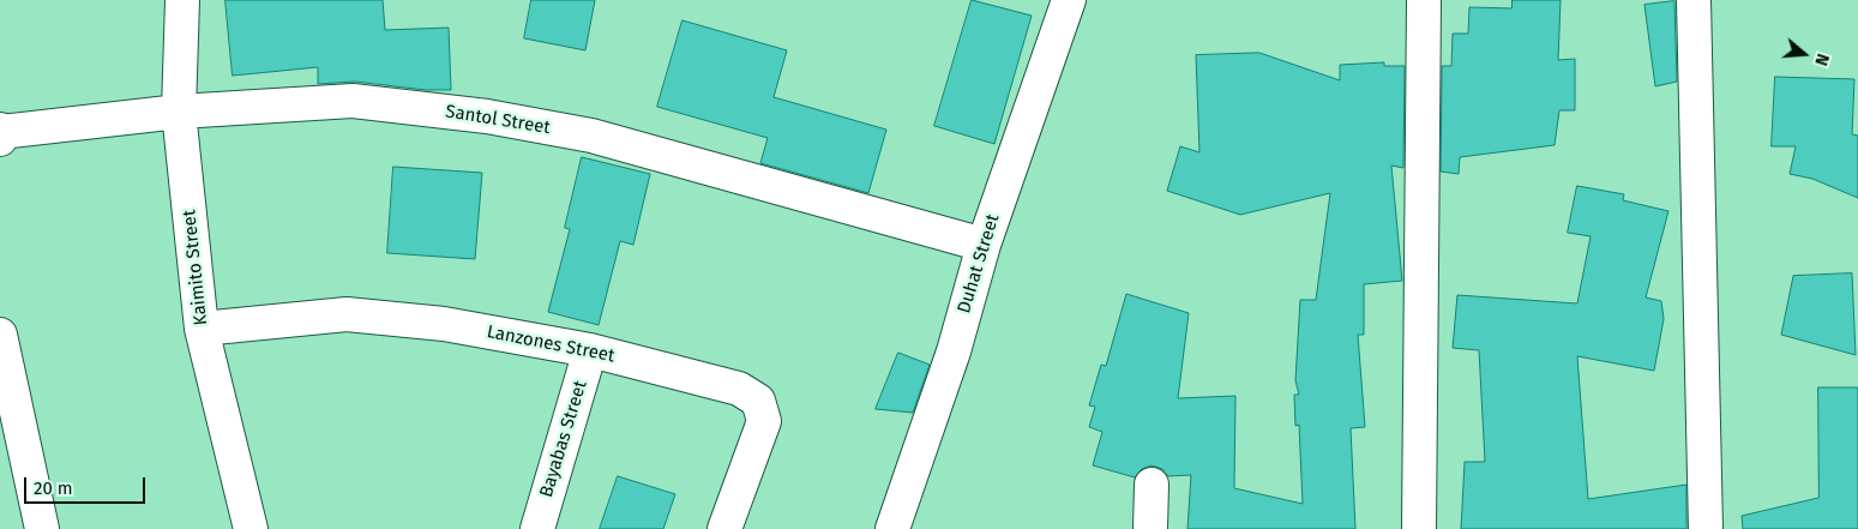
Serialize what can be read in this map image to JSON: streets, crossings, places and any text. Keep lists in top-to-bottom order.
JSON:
{
  "streets": {
    "street": [
      "Santol Street",
      "Duhat Street",
      "Kaimito Street",
      "Lanzones Street",
      "Bayabas Street"
    ]
  },
  "crossings": [
    ["Santol Street", "Duhat Street"],
    ["Santol Street", "Kaimito Street"],
    ["Kaimito Street", "Lanzones Street"],
    ["Lanzones Street", "Bayabas Street"]
  ],
  "scale_bar": "20 m",
  "north": "right"
}
